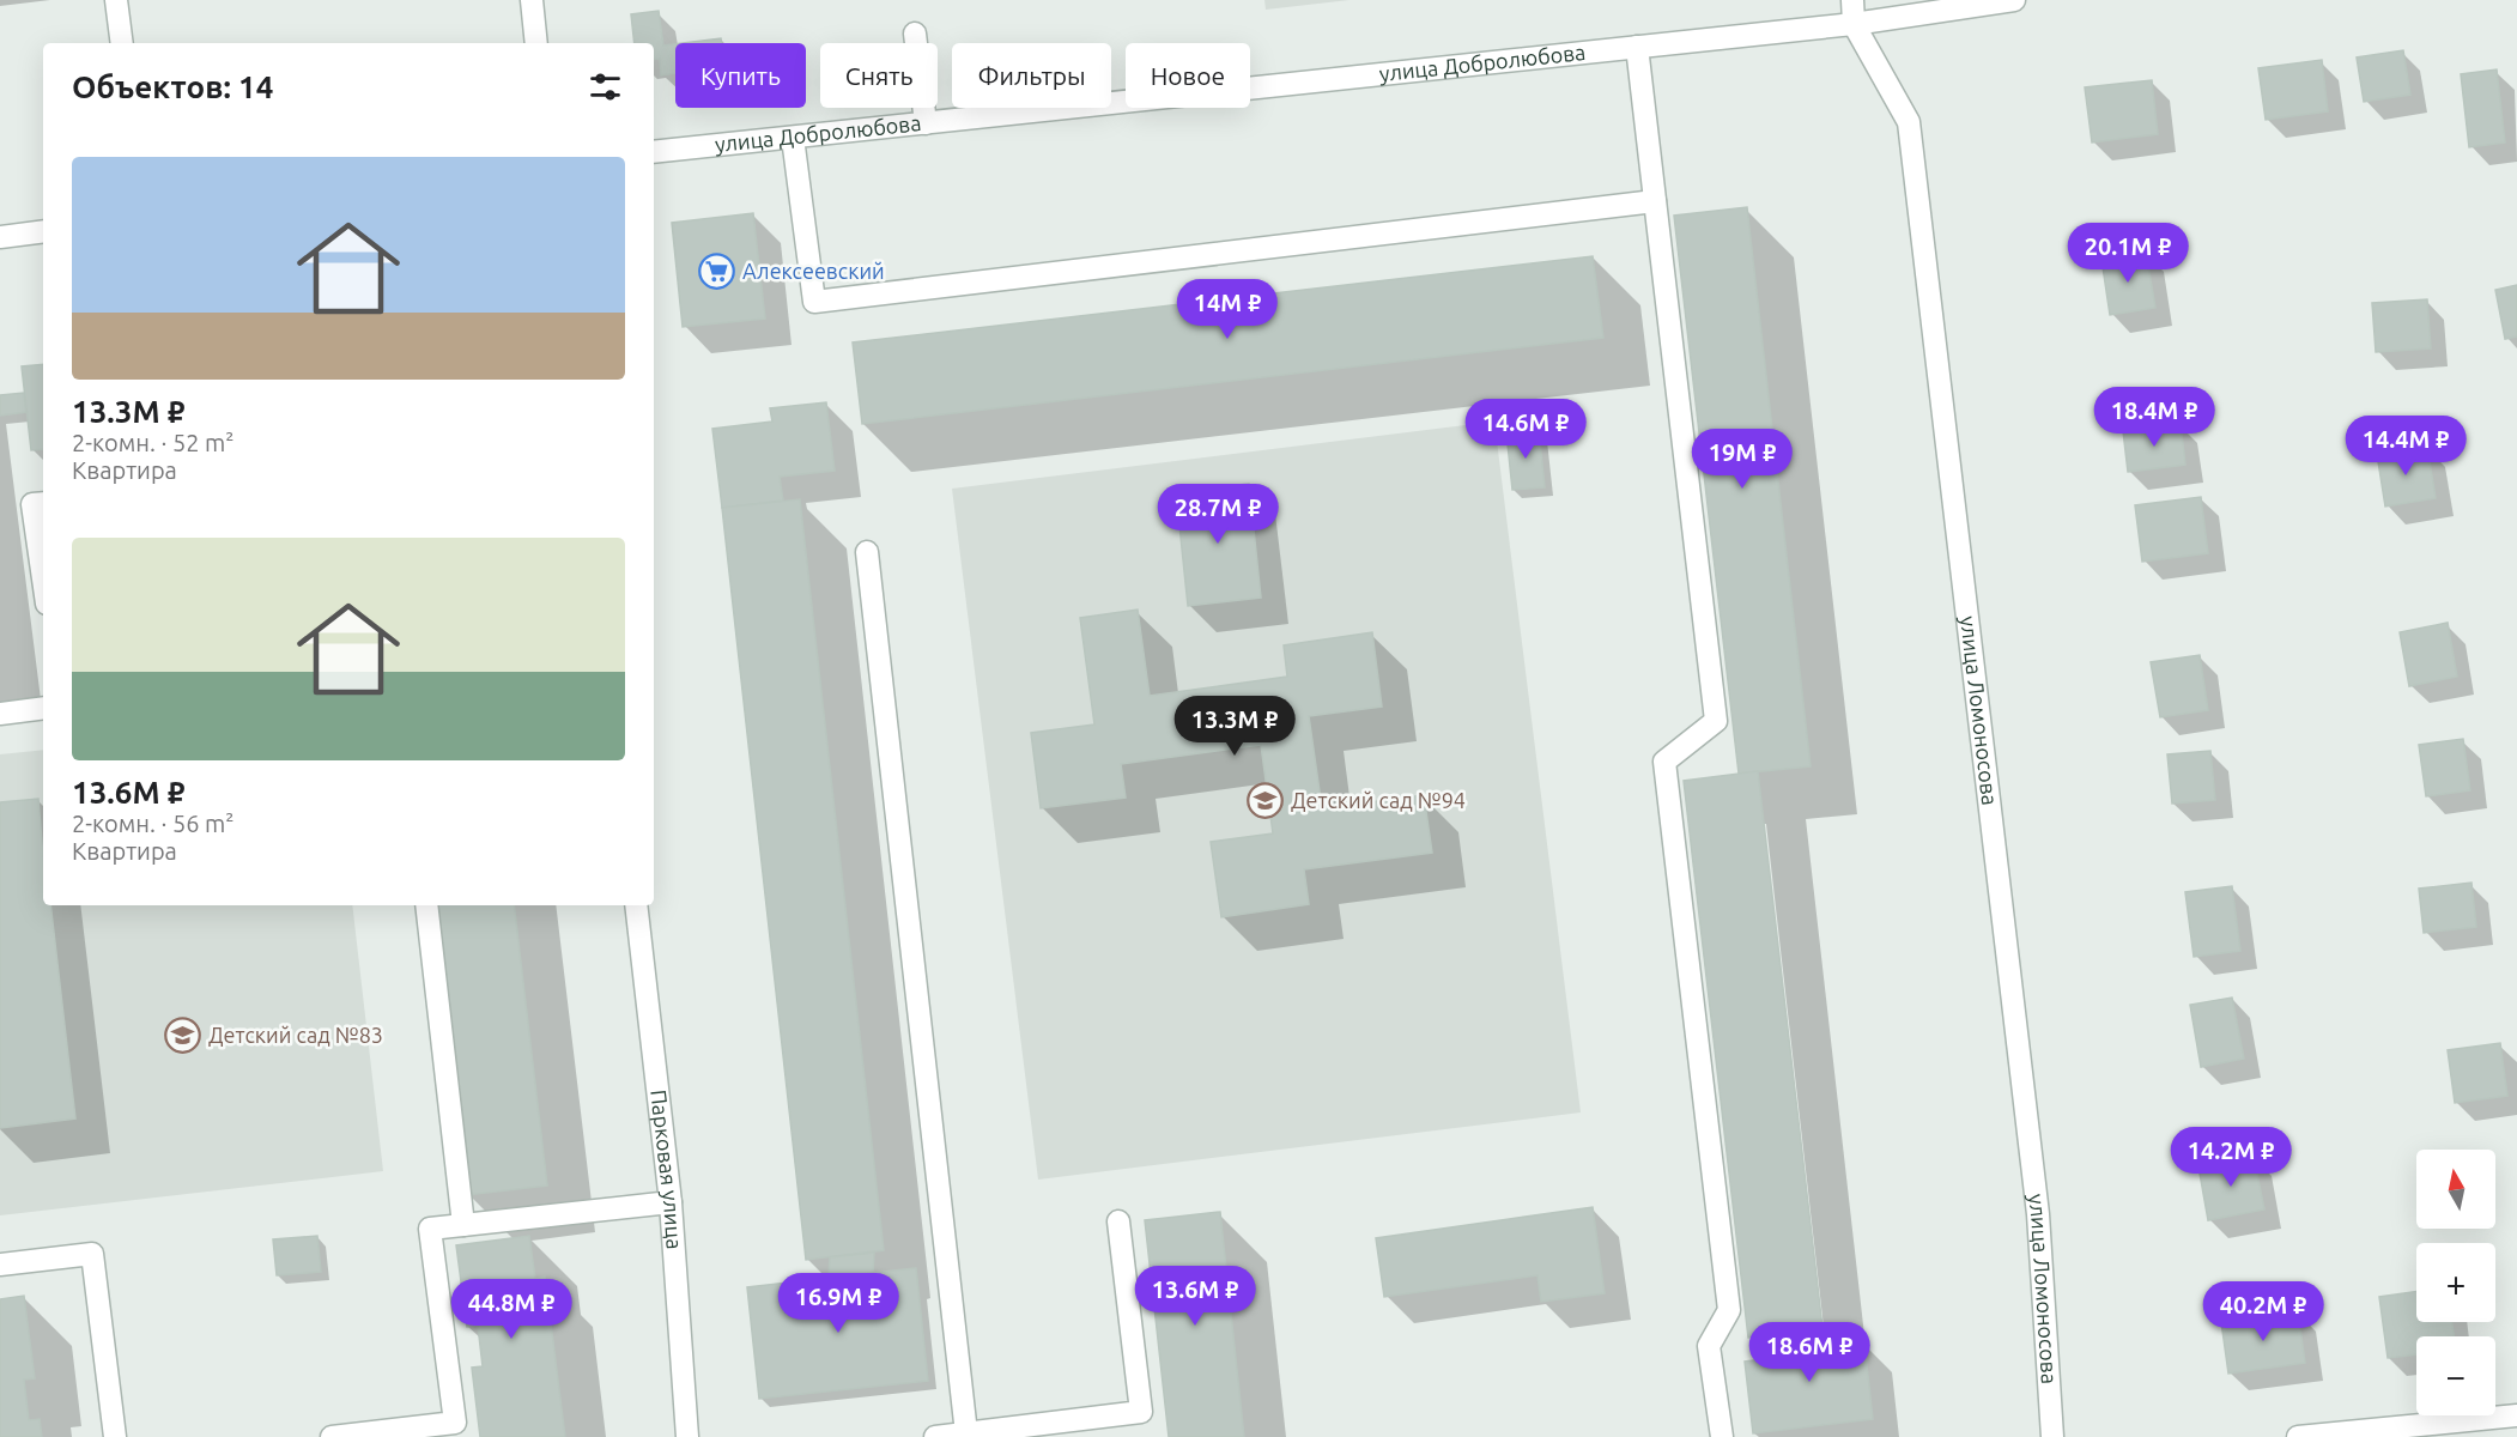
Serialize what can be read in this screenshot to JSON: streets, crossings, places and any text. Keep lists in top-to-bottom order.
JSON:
{
  "streets": {
    "street": ["улица Добролюбова", "улица Ломоносова", "Парковая улица"]
  },
  "crossings": [
    ["улица Добролюбова", "улица Ломоносова"]
  ],
  "places": {
    "supermarket": ["Алексеевский"],
    "school or university": ["Детский сад №94", "Детский сад №83"]
  },
  "north": "top",
  "page": {
    "chip": [
      "Купить",
      "Снять",
      "Фильтры",
      "Новое"
    ],
    "heading": "Объектов: 14",
    "list": [
      {
        "name": "13.3M ₽",
        "note": "2-комн. · 52 m² · Квартира"
      },
      {
        "name": "13.6M ₽",
        "note": "2-комн. · 56 m² · Квартира"
      }
    ],
    "price": [
      "20.1M ₽",
      "14M ₽",
      "18.4M ₽",
      "14.6M ₽",
      "14.4M ₽",
      "19M ₽",
      "28.7M ₽",
      "13.3M ₽",
      "14.2M ₽",
      "13.6M ₽",
      "16.9M ₽",
      "44.8M ₽",
      "40.2M ₽",
      "18.6M ₽"
    ],
    "map_buttons": ["+", "−"]
  }
}
